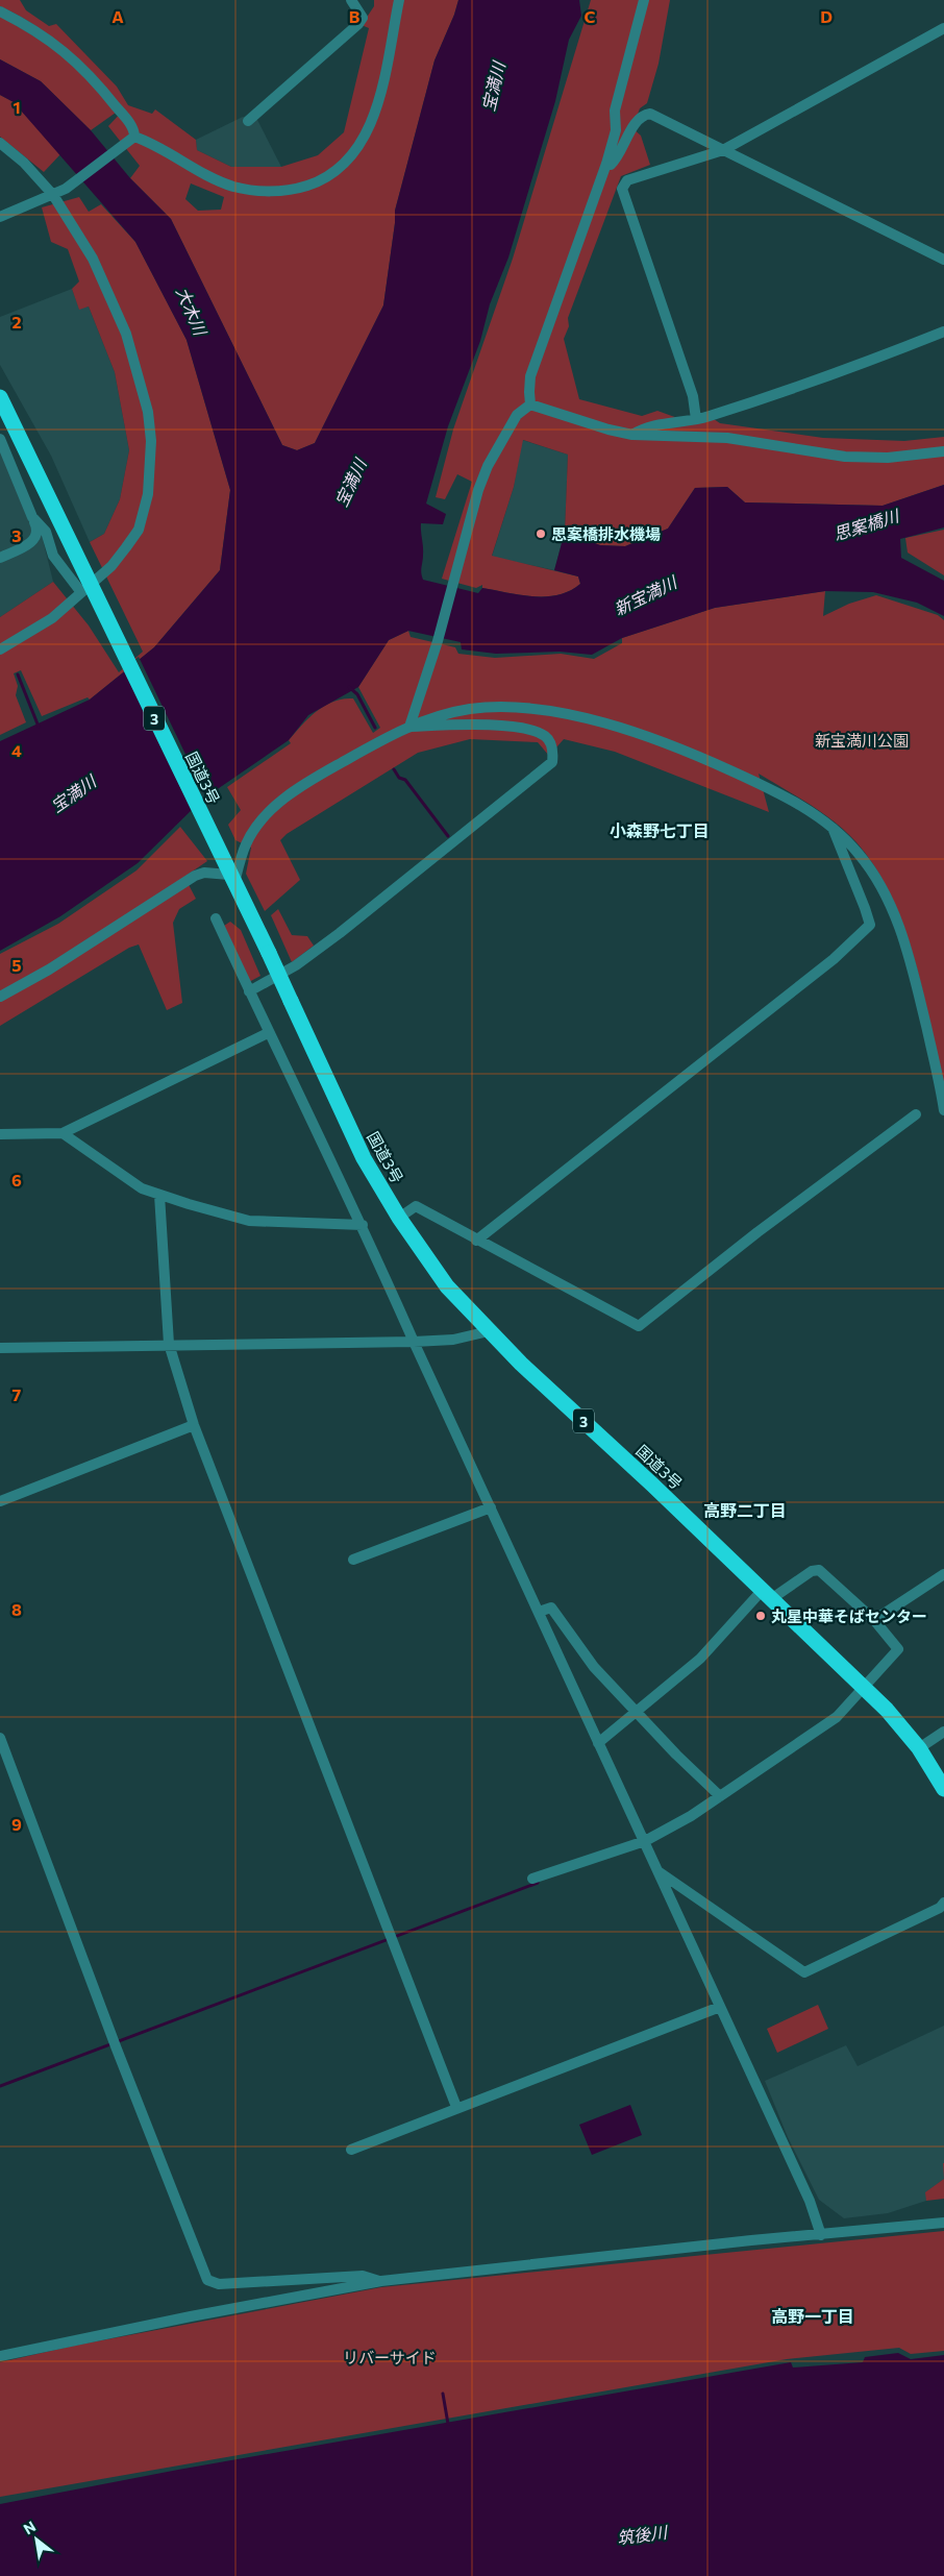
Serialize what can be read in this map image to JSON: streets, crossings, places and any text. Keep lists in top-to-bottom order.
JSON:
{
  "streets": {
    "highway": ["3", "国道3号"]
  },
  "districts": ["小森野七丁目", "高野二丁目", "高野一丁目"],
  "water": [
    "宝満川",
    "大木川",
    "思案橋川",
    "新宝満川",
    "筑後川"
  ],
  "parks": ["新宝満川公園", "リバーサイド"],
  "places": ["思案橋排水機場", "丸星中華そばセンター"],
  "north": "top left",
  "grid": {
    "columns": [
      "A",
      "B",
      "C",
      "D"
    ],
    "rows": [
      "1",
      "2",
      "3",
      "4",
      "5",
      "6",
      "7",
      "8",
      "9"
    ]
  }
}
